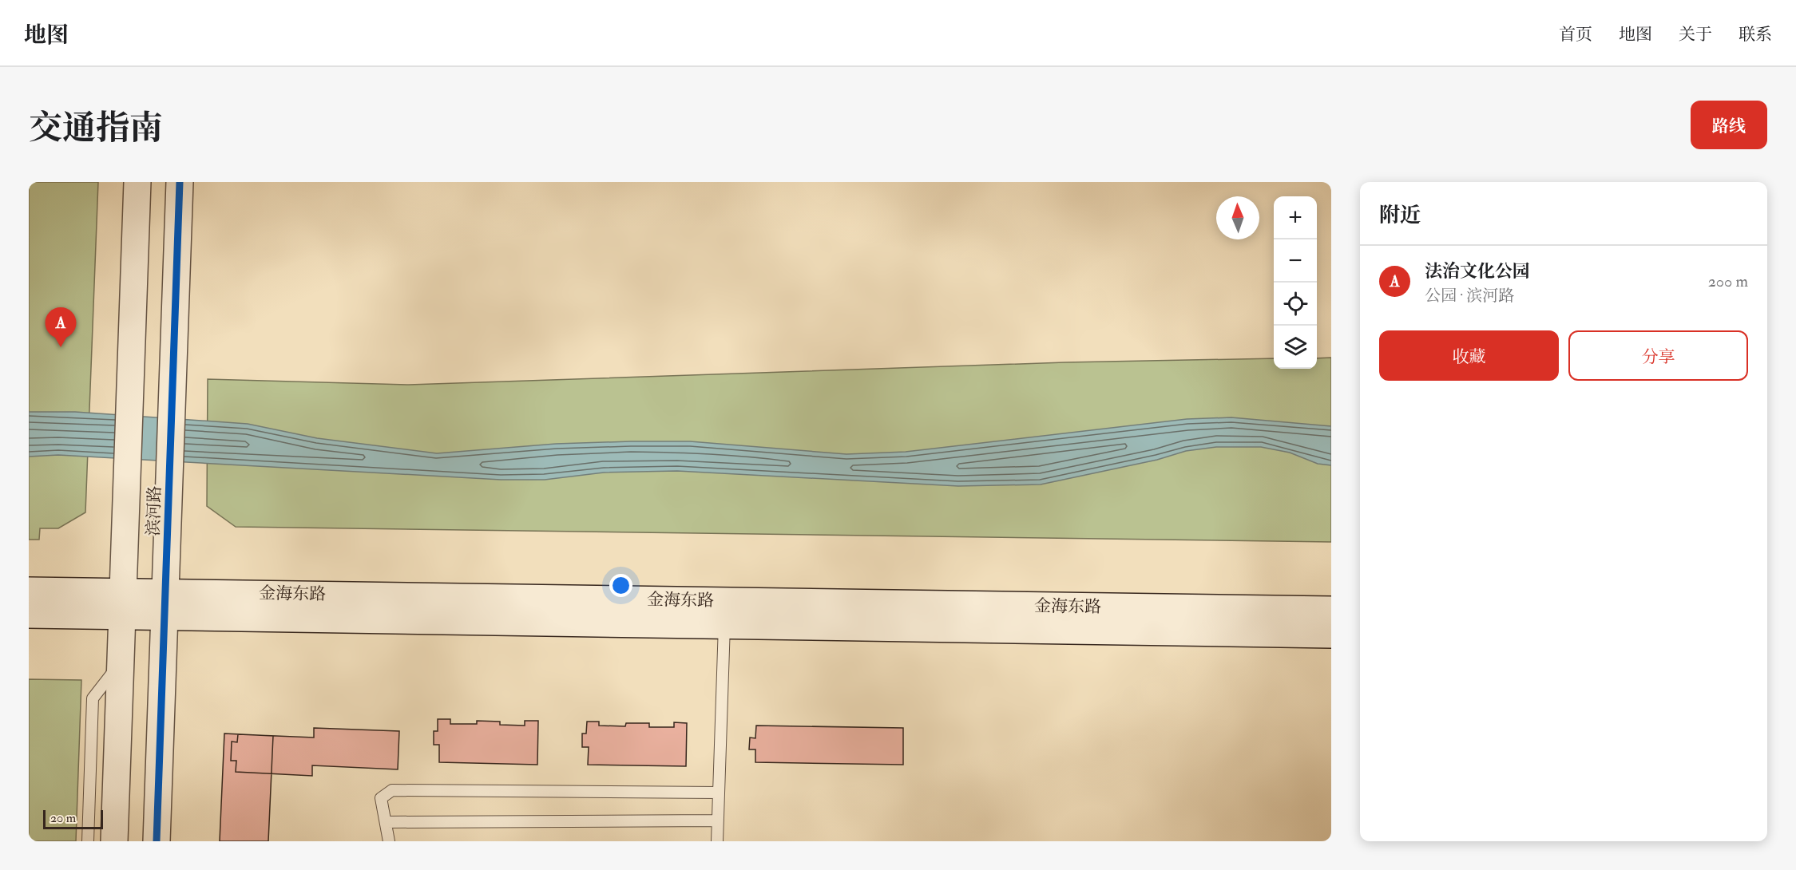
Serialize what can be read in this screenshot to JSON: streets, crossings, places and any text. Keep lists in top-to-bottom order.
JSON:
{
  "streets": {
    "main road": ["滨河路", "金海东路"]
  },
  "crossings": [
    ["滨河路", "金海东路"]
  ],
  "scale_bar": "20 m",
  "north": "top",
  "page": {
    "header": "地图",
    "nav": [
      "首页",
      "地图",
      "关于",
      "联系"
    ],
    "title": "交通指南",
    "buttons": [
      "路线",
      ["收藏", "分享"]
    ],
    "heading": "附近",
    "map_buttons": ["+", "−"],
    "list": [
      {
        "mark": "A",
        "name": "法治文化公园",
        "note": "公园 · 滨河路",
        "value": "200 m"
      }
    ],
    "pins": "A",
    "scale": "20 m"
  }
}
